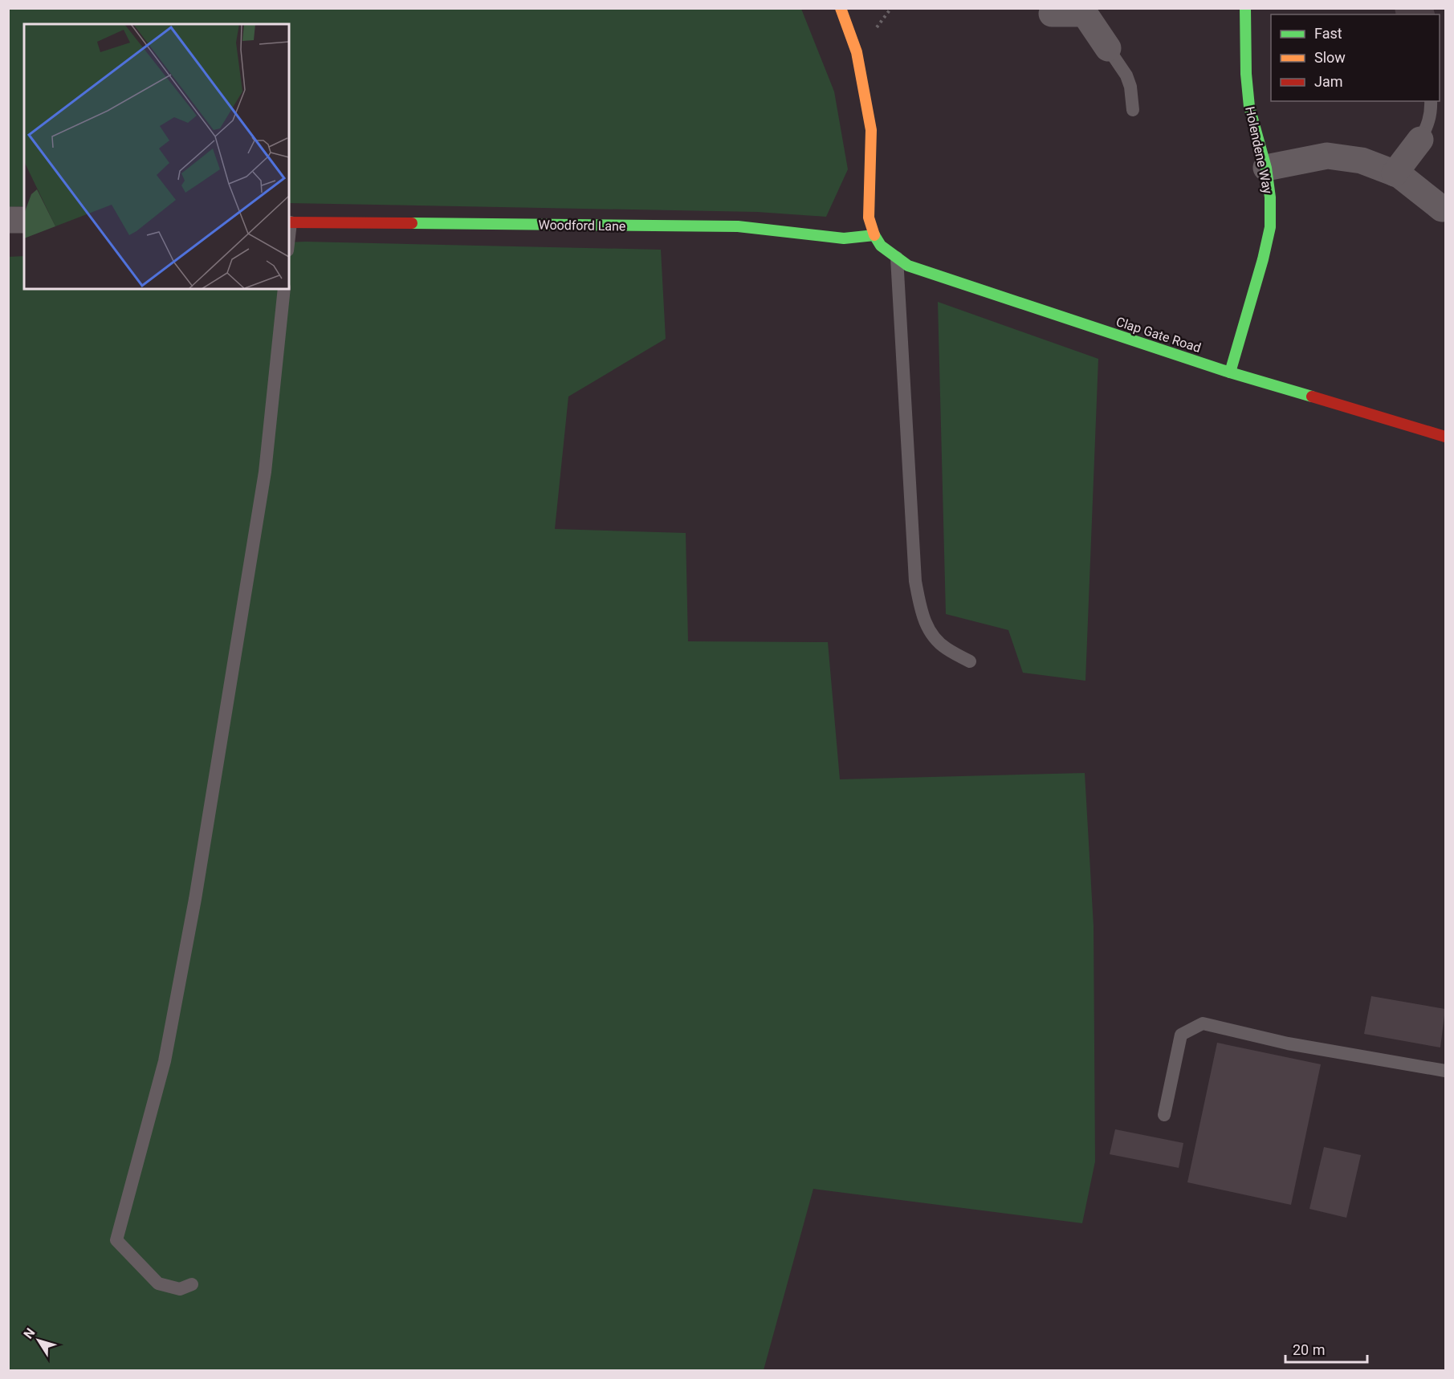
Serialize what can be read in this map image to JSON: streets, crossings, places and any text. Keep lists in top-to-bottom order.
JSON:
{
  "streets": {
    "street": ["Holendene Way", "Woodford Lane", "Clap Gate Road"]
  },
  "crossings": [
    ["Holendene Way", "Clap Gate Road"],
    ["Woodford Lane", "Clap Gate Road"]
  ],
  "legend": ["Fast", "Slow", "Jam"],
  "scale_bar": "20 m",
  "north": "top left"
}
